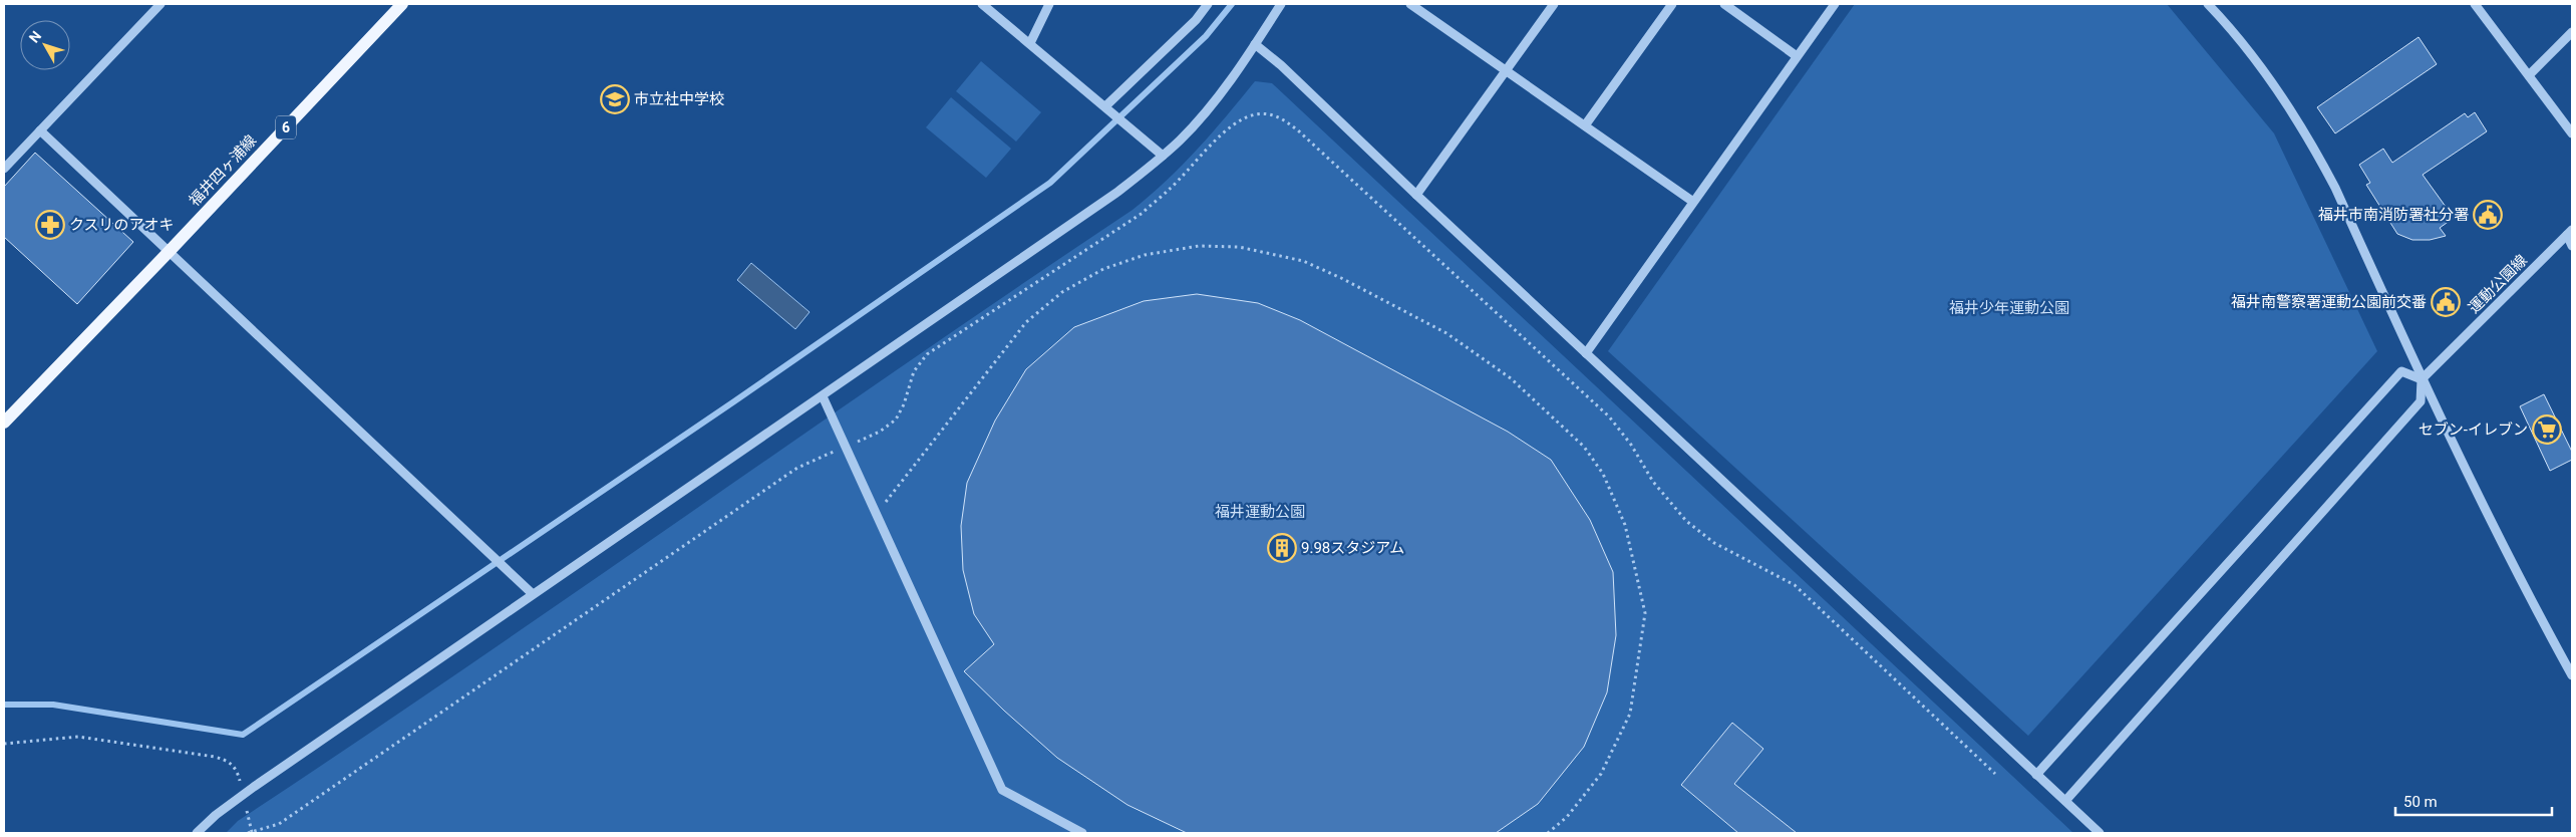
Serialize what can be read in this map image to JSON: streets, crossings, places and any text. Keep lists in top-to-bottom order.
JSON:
{
  "streets": {
    "main road": ["6", "福井四ヶ浦線"],
    "street": ["運動公園線"]
  },
  "parks": ["福井少年運動公園", "福井運動公園"],
  "places": {
    "school or university": ["市立社中学校"],
    "public building": ["福井市南消防署社分署", "福井南警察署運動公園前交番"],
    "pharmacy": ["クスリのアオキ"],
    "supermarket": ["セブン-イレブン"],
    "building": ["9.98スタジアム"]
  },
  "scale_bar": "50 m",
  "north": "top left"
}
